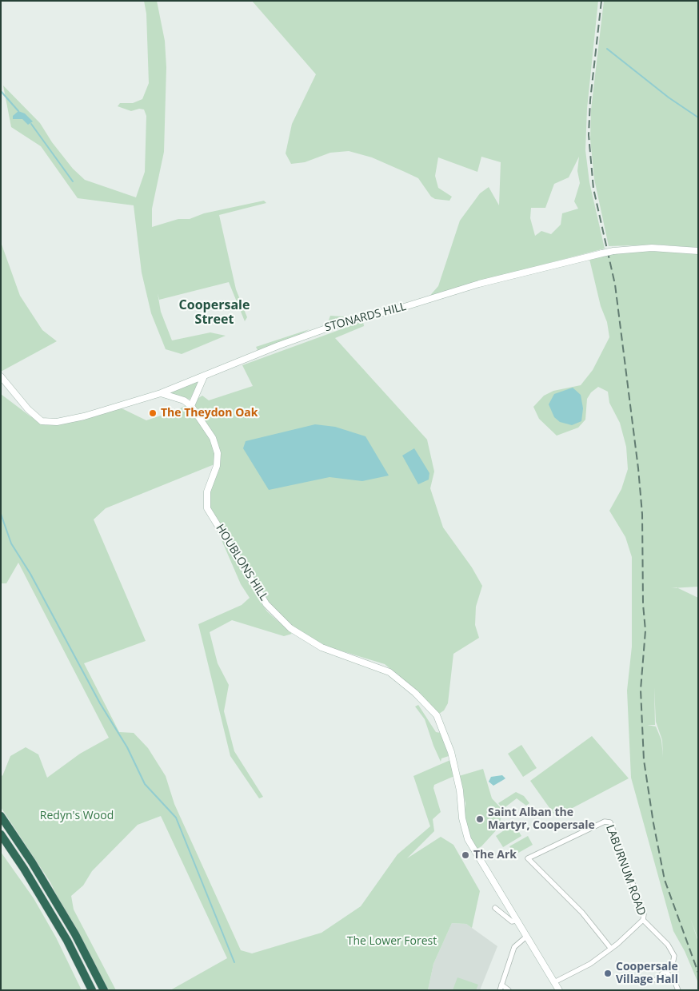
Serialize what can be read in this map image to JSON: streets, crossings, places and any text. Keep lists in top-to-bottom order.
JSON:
{
  "streets": {
    "street": ["STONARDS HILL", "HOUBLONS HILL", "LABURNUM ROAD"]
  },
  "crossings": [
    ["STONARDS HILL", "HOUBLONS HILL"]
  ],
  "districts": ["Coopersale Street"],
  "parks": ["Redyn's Wood", "The Lower Forest"],
  "places": [
    "The Theydon Oak",
    "Saint Alban the Martyr, Coopersale",
    "The Ark",
    "Coopersale Village Hall"
  ]
}
